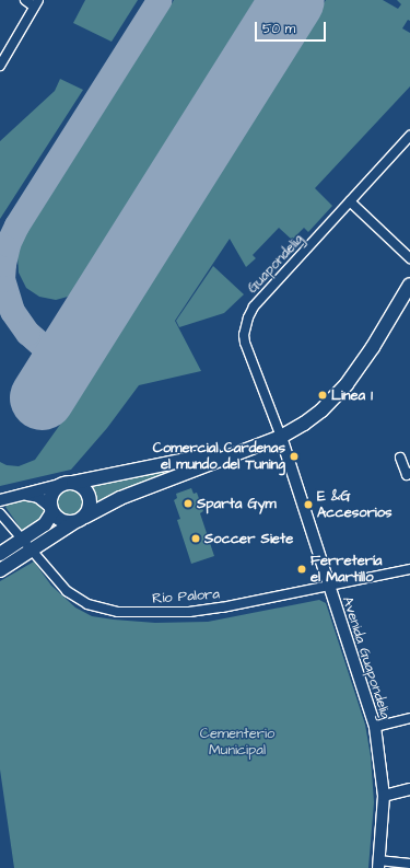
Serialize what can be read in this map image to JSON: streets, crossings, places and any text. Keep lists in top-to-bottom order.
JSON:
{
  "streets": {
    "street": ["Guapondelig", "Río Palora", "Avenida Guapondelig"]
  },
  "crossings": [
    ["Guapondelig", "Avenida Guapondelig"],
    ["Río Palora", "Avenida Guapondelig"]
  ],
  "parks": ["Cementerio Municipal"],
  "places": [
    "Linea 1",
    "Comercial Cardenas el mundo del Tuning",
    "Sparta Gym",
    "E &G Accesorios",
    "Soccer Siete",
    "Ferretería el Martillo"
  ],
  "scale_bar": "50 m"
}
